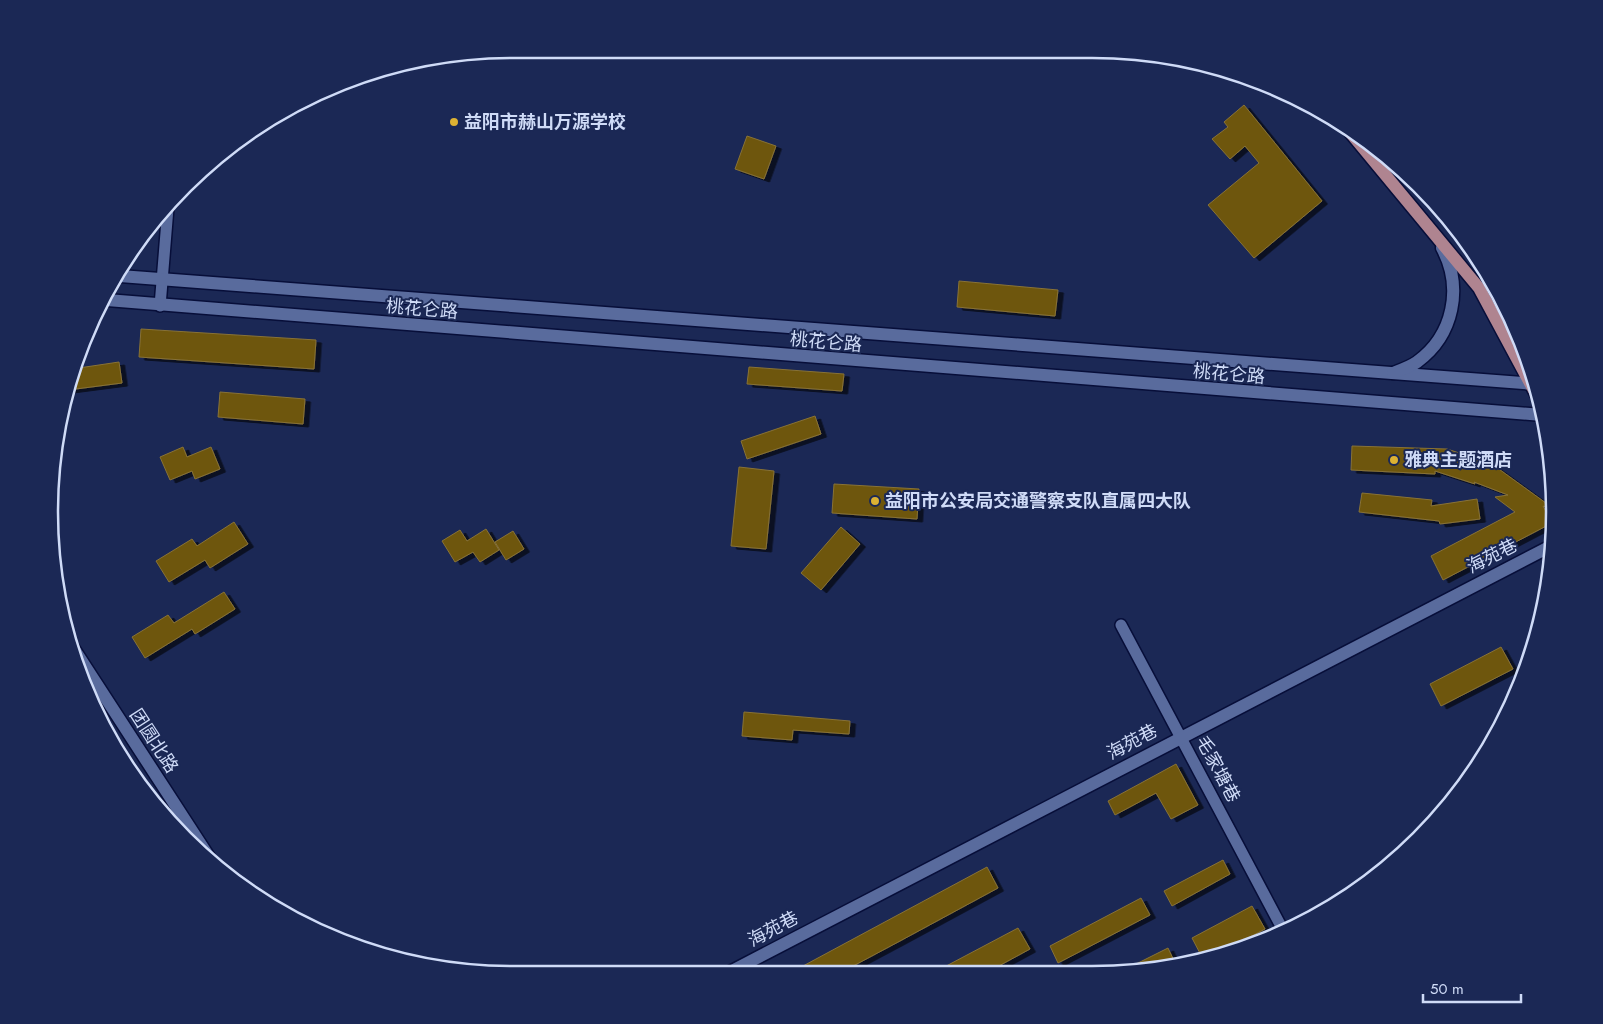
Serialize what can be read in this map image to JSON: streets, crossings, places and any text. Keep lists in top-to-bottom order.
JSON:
{
  "streets": {
    "main road": ["桃花仑路", "海苑巷", "团圆北路"],
    "street": ["毛家塘巷"]
  },
  "crossings": [
    ["海苑巷", "毛家塘巷"]
  ],
  "places": ["益阳市赫山万源学校", "雅典主题酒店", "益阳市公安局交通警察支队直属四大队"],
  "scale_bar": "50 m"
}
